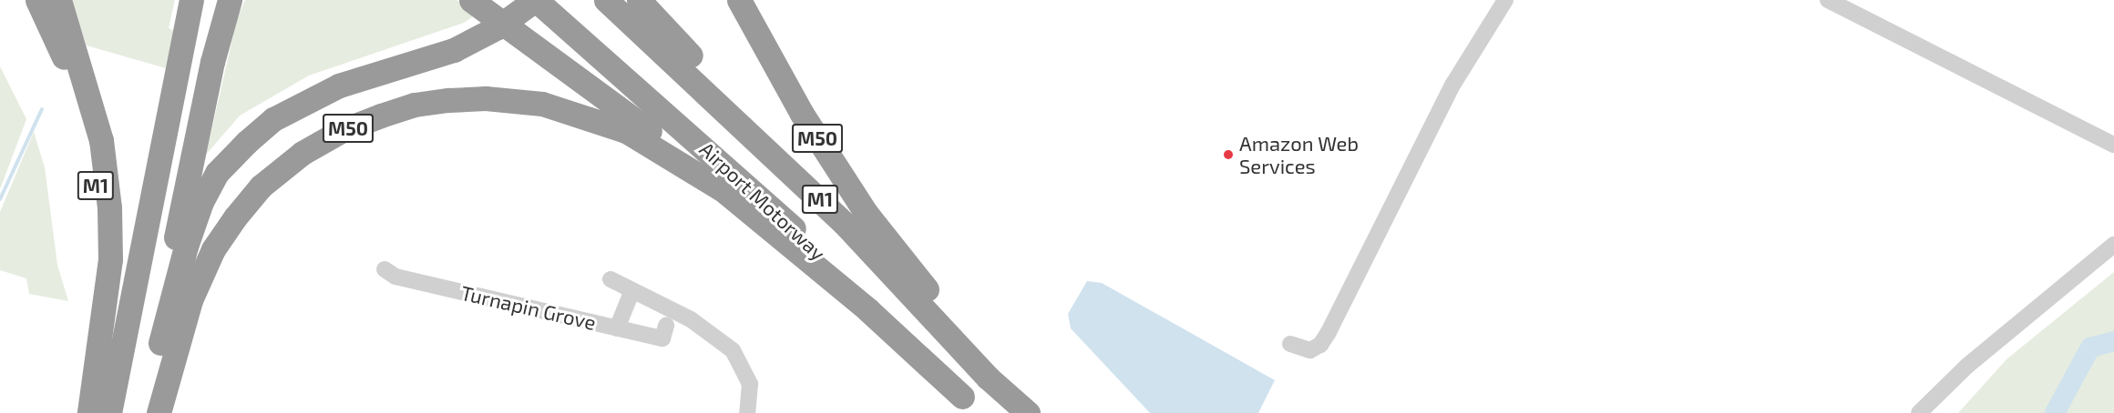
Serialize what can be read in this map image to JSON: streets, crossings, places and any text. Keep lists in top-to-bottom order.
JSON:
{
  "streets": {
    "highway": ["M50", "M1", "Airport Motorway"],
    "street": ["Turnapin Grove"]
  },
  "crossings": [
    ["M50", "Airport Motorway"]
  ],
  "places": ["Amazon Web Services"]
}
